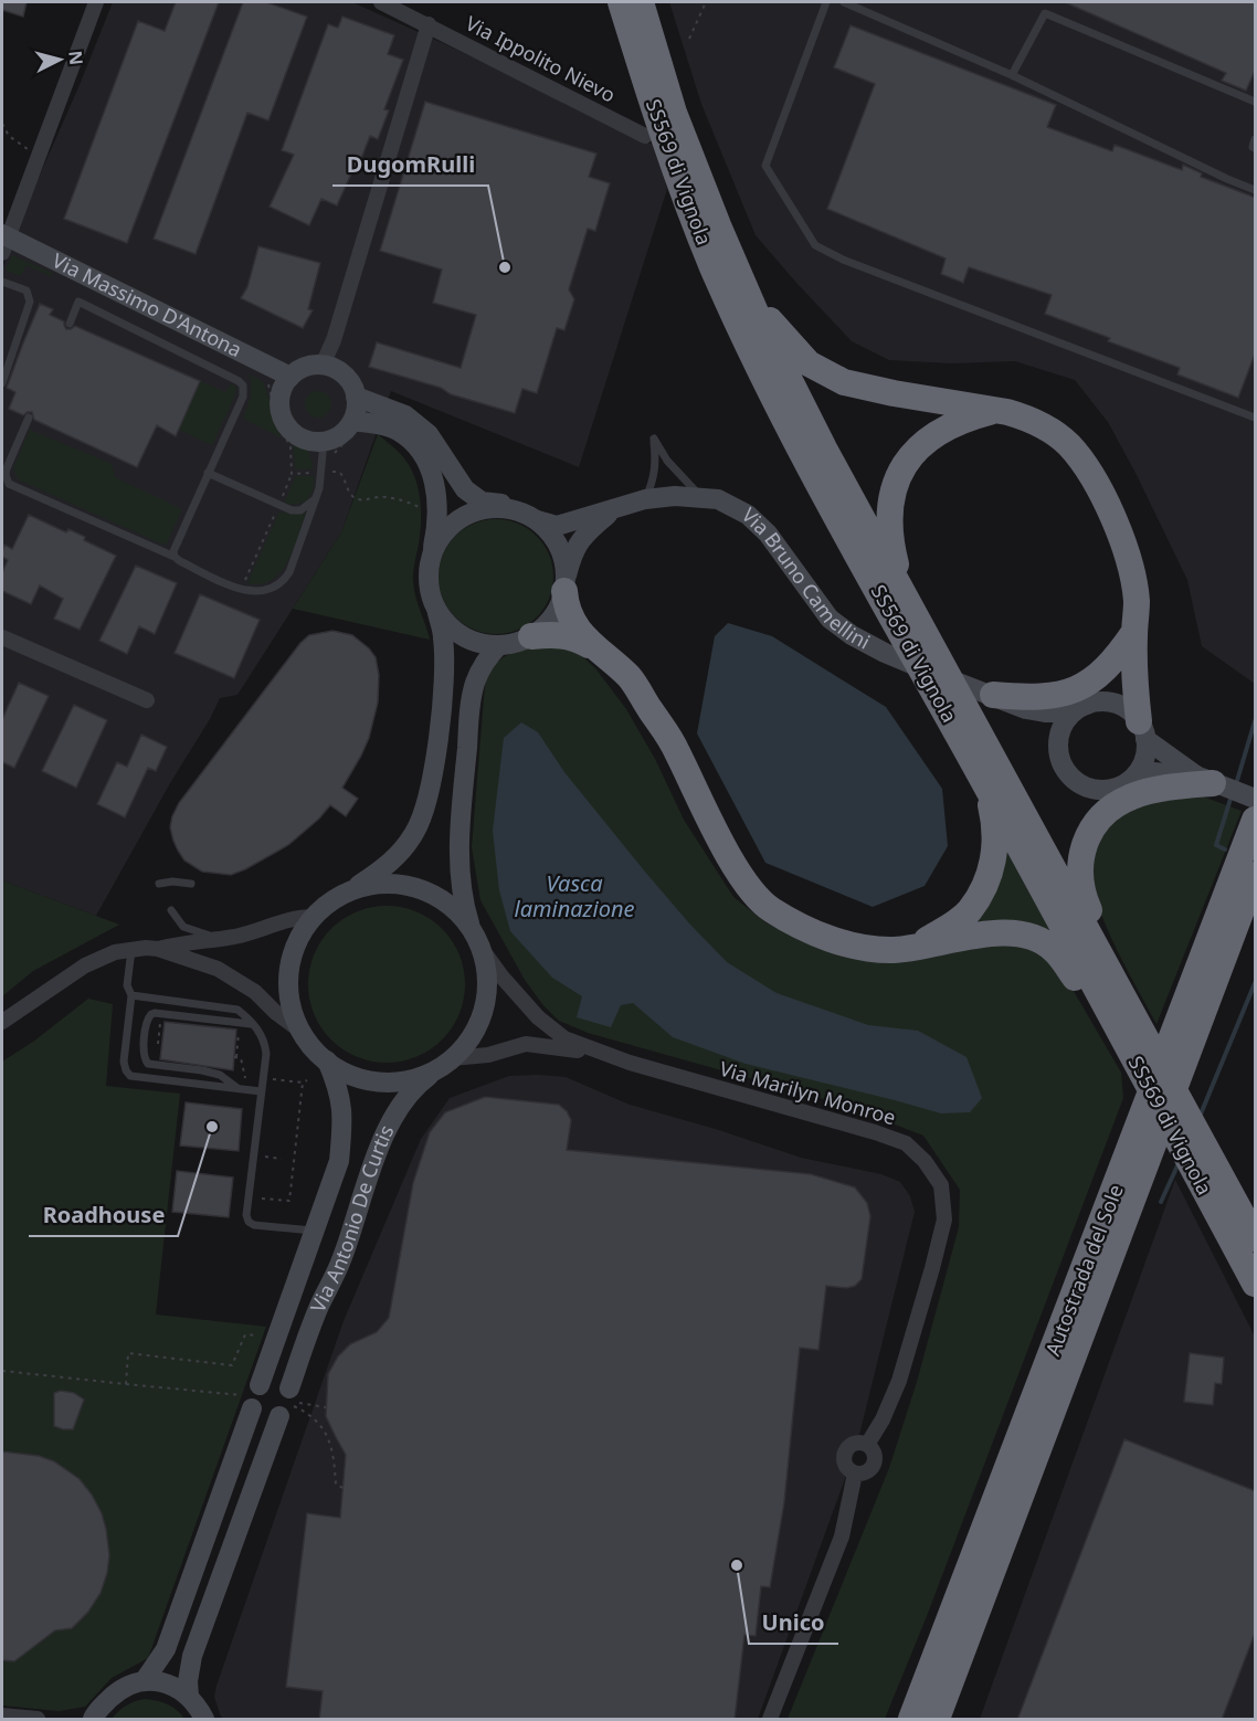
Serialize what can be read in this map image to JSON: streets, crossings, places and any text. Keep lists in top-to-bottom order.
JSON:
{
  "streets": {
    "highway": ["SS569 di Vignola", "Autostrada del Sole"],
    "street": [
      "Via Ippolito Nievo",
      "Via Massimo D'Antona",
      "Via Bruno Camellini",
      "Via Marilyn Monroe",
      "Via Antonio De Curtis"
    ]
  },
  "crossings": [
    ["Via Marilyn Monroe", "Via Antonio De Curtis"]
  ],
  "water": ["Vasca laminazione"],
  "places": ["DugomRulli", "Roadhouse", "Unico"],
  "north": "right"
}
